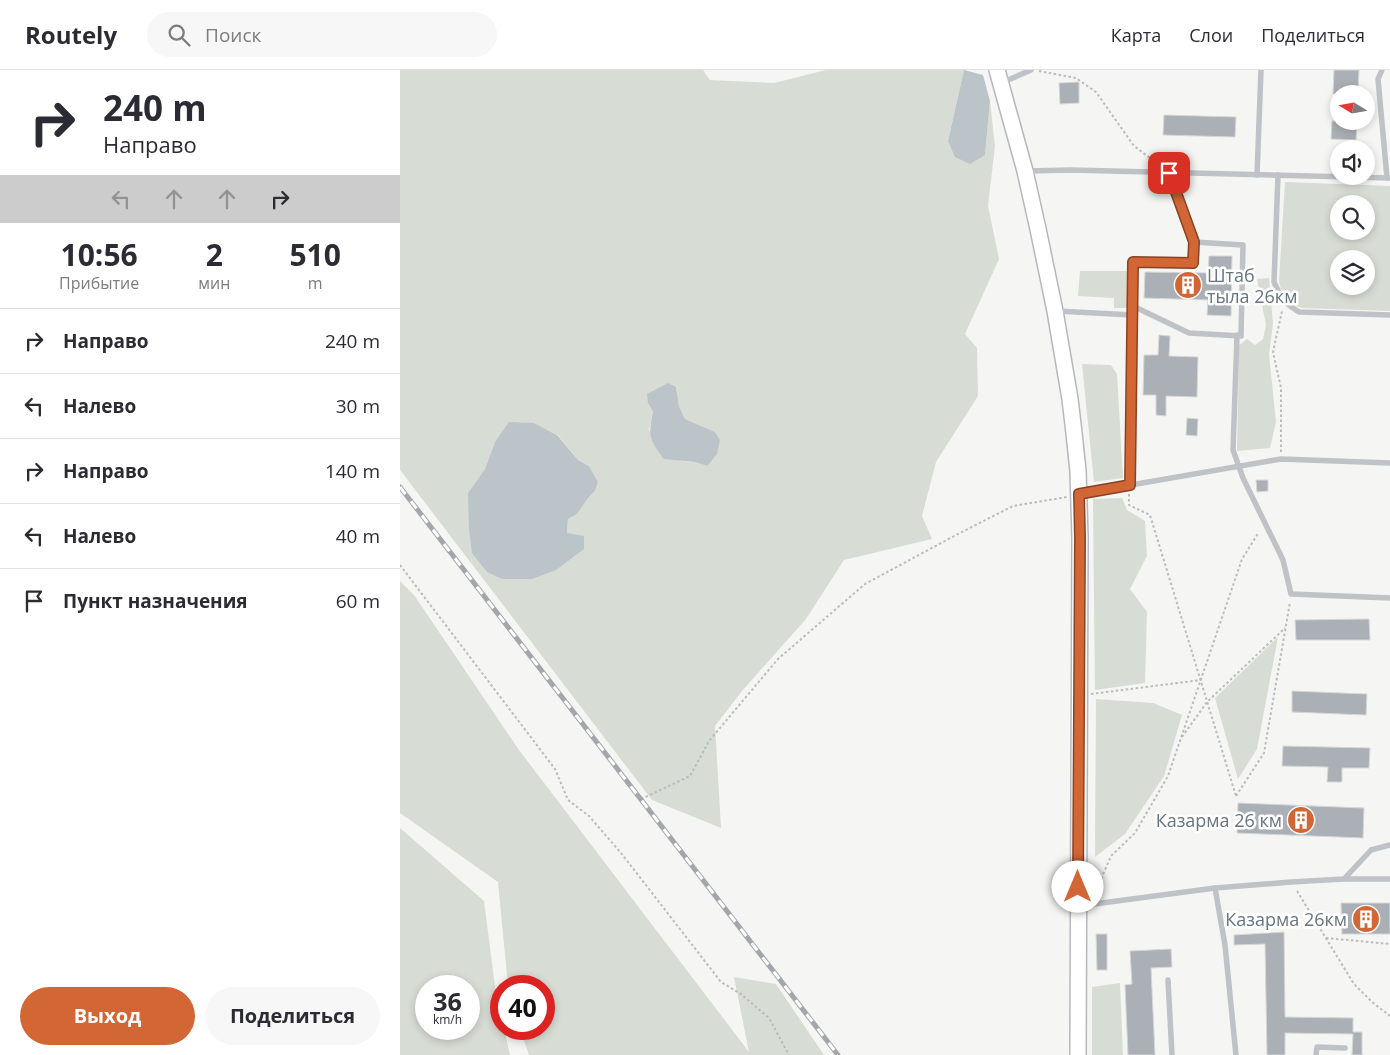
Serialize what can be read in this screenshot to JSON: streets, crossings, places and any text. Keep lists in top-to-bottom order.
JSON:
{
  "places": {
    "building": ["Штаб тыла 26км", "Казарма 26 км", "Казарма 26км"]
  },
  "north": "left",
  "page": {
    "header": "Routely",
    "search": "Поиск",
    "nav": ["Карта", "Слои", "Поделиться"],
    "turn": ["240 m", "Направо"],
    "eta": [
      "10:56",
      "Прибытие",
      "2",
      "мин",
      "510",
      "m"
    ],
    "list": [
      {
        "name": "Направо",
        "value": "240 m"
      },
      {
        "name": "Налево",
        "value": "30 m"
      },
      {
        "name": "Направо",
        "value": "140 m"
      },
      {
        "name": "Налево",
        "value": "40 m"
      },
      {
        "name": "Пункт назначения",
        "value": "60 m"
      }
    ],
    "speed": "36 km/h",
    "limit": "40",
    "buttons": ["Выход", "Поделиться"]
  }
}
